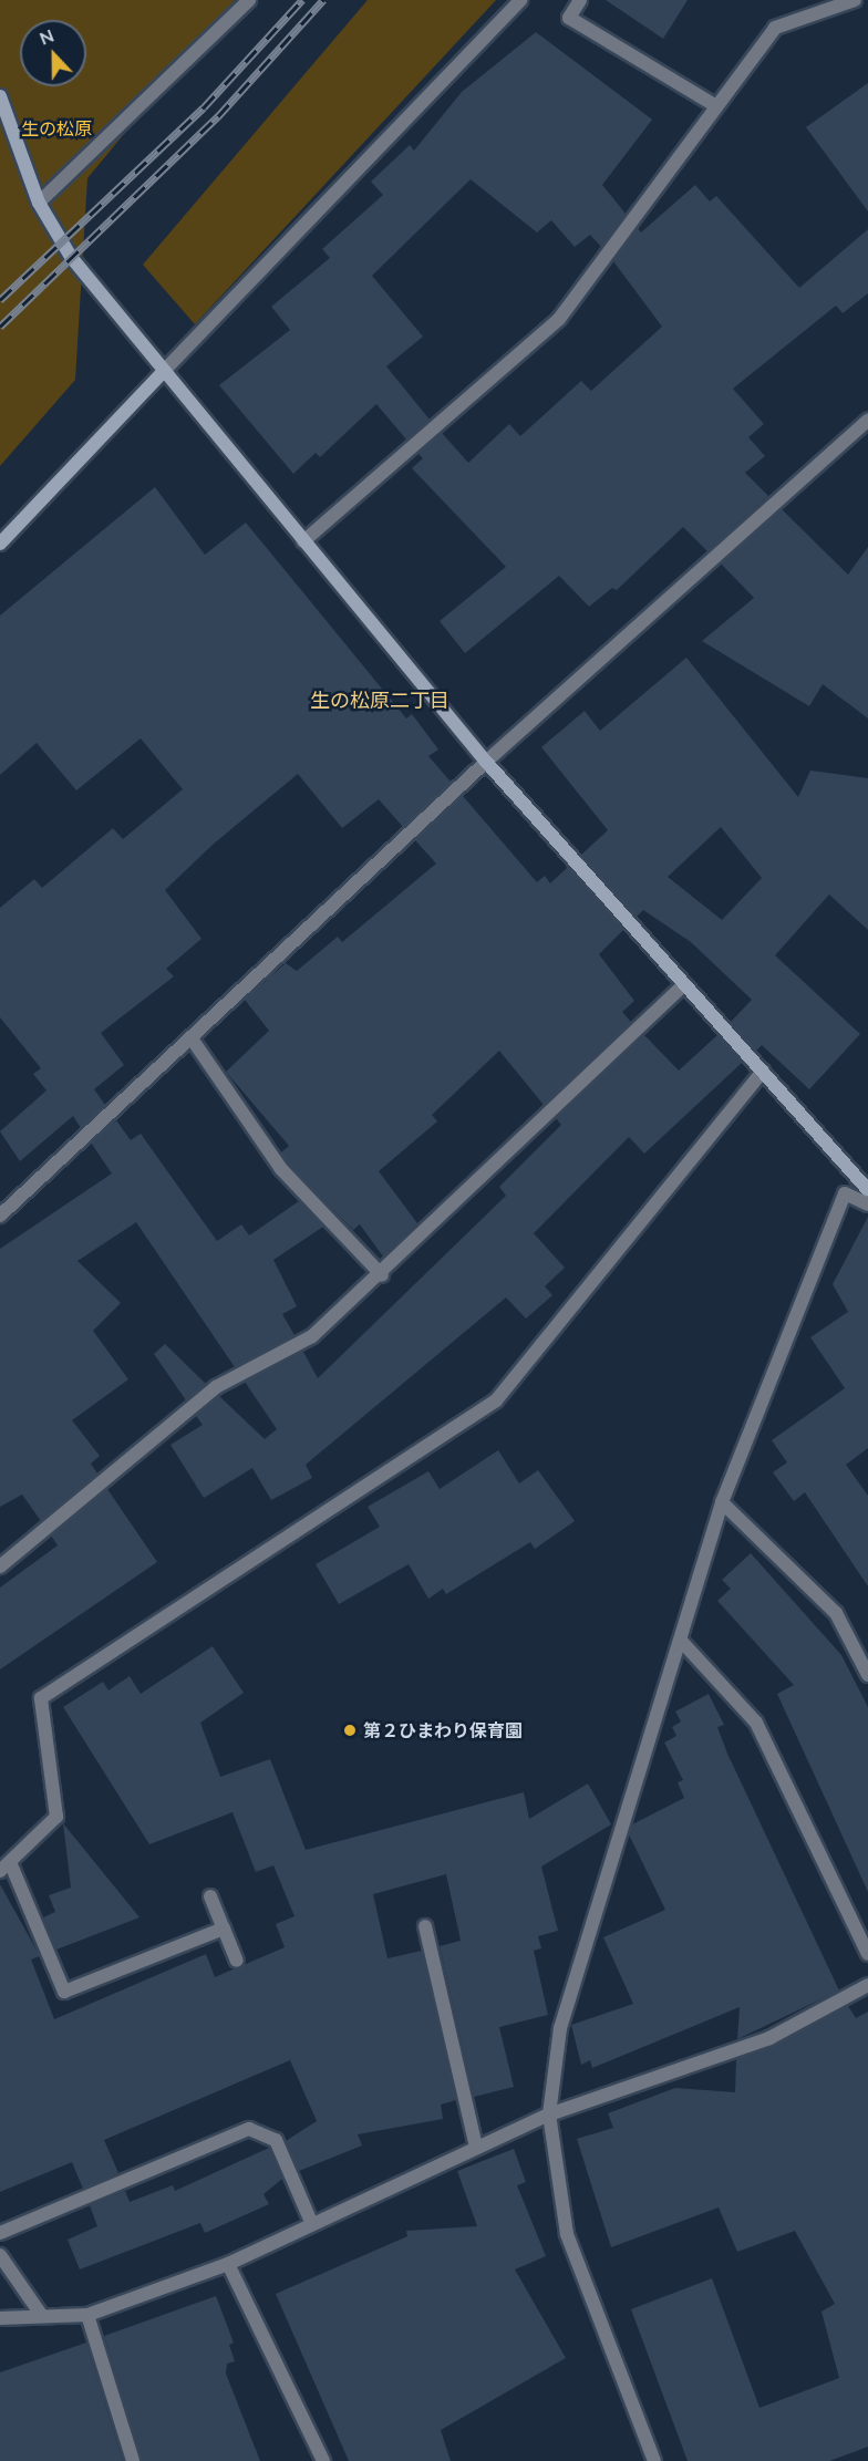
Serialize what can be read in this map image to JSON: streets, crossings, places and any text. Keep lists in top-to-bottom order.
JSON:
{
  "districts": ["生の松原二丁目"],
  "parks": ["生の松原"],
  "places": ["第２ひまわり保育園"],
  "north": "top"
}
